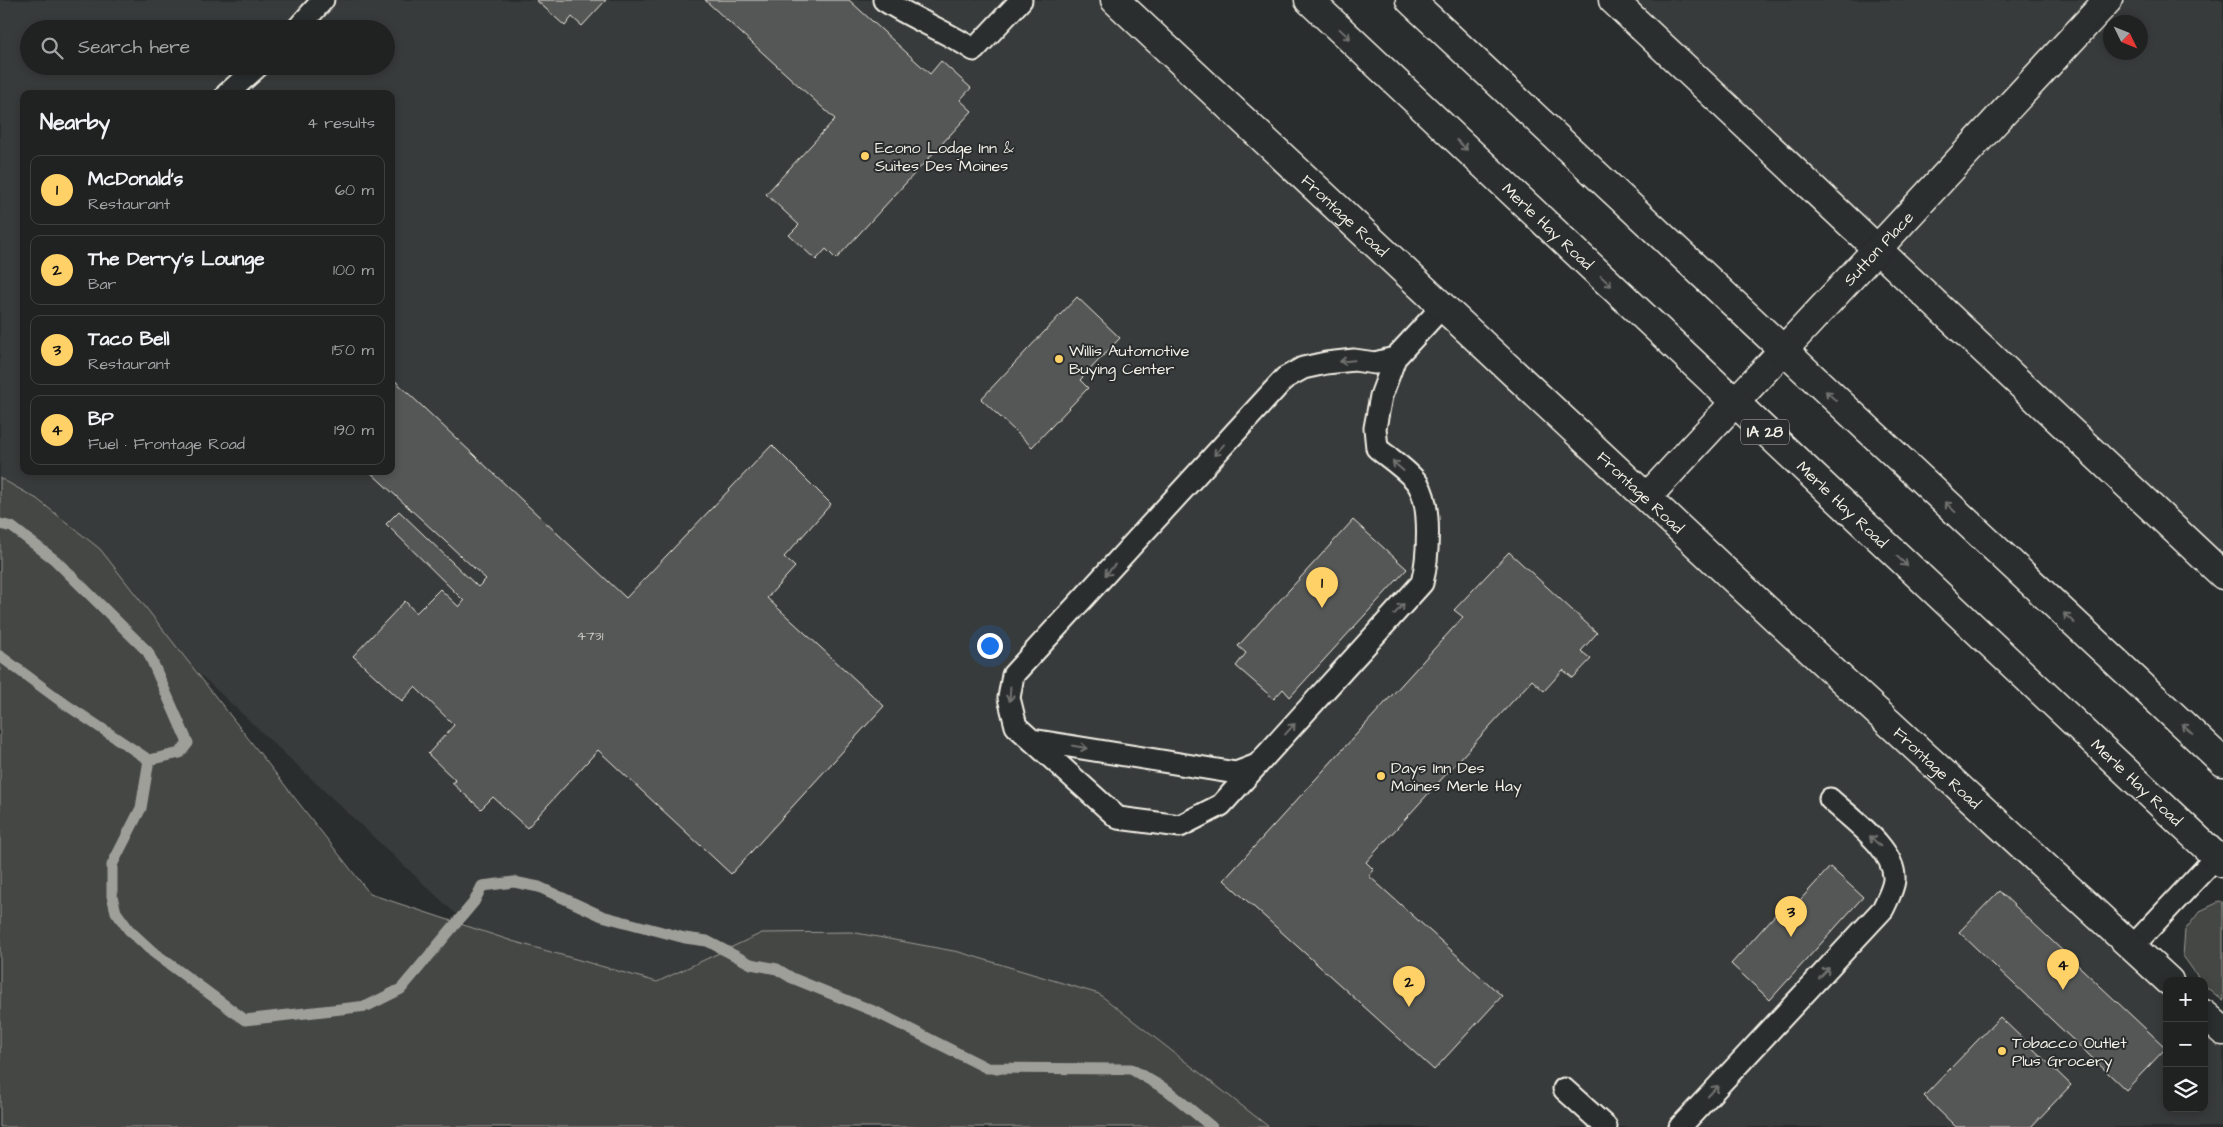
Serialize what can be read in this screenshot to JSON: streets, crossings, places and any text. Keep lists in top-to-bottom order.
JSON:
{
  "streets": {
    "street": [
      "Frontage Road",
      "Merle Hay Road",
      "Sutton Place",
      "IA 28"
    ]
  },
  "crossings": [
    ["Frontage Road", "Sutton Place"],
    ["Merle Hay Road", "Sutton Place"]
  ],
  "places": [
    "Econo Lodge Inn & Suites Des Moines",
    "Willis Automotive Buying Center",
    "Days Inn Des Moines Merle Hay",
    "Tobacco Outlet Plus Grocery"
  ],
  "house_numbers": ["4731"],
  "north": "bottom right",
  "page": {
    "search": "Search here",
    "heading": ["Nearby", "4 results"],
    "list": [
      {
        "mark": "1",
        "name": "McDonald's",
        "note": "Restaurant",
        "value": "60 m"
      },
      {
        "mark": "2",
        "name": "The Derry's Lounge",
        "note": "Bar",
        "value": "100 m"
      },
      {
        "mark": "3",
        "name": "Taco Bell",
        "note": "Restaurant",
        "value": "150 m"
      },
      {
        "mark": "4",
        "name": "BP",
        "note": "Fuel · Frontage Road",
        "value": "190 m"
      }
    ],
    "pins": [
      "1",
      "3",
      "4",
      "2"
    ],
    "map_buttons": ["+", "−"]
  }
}
